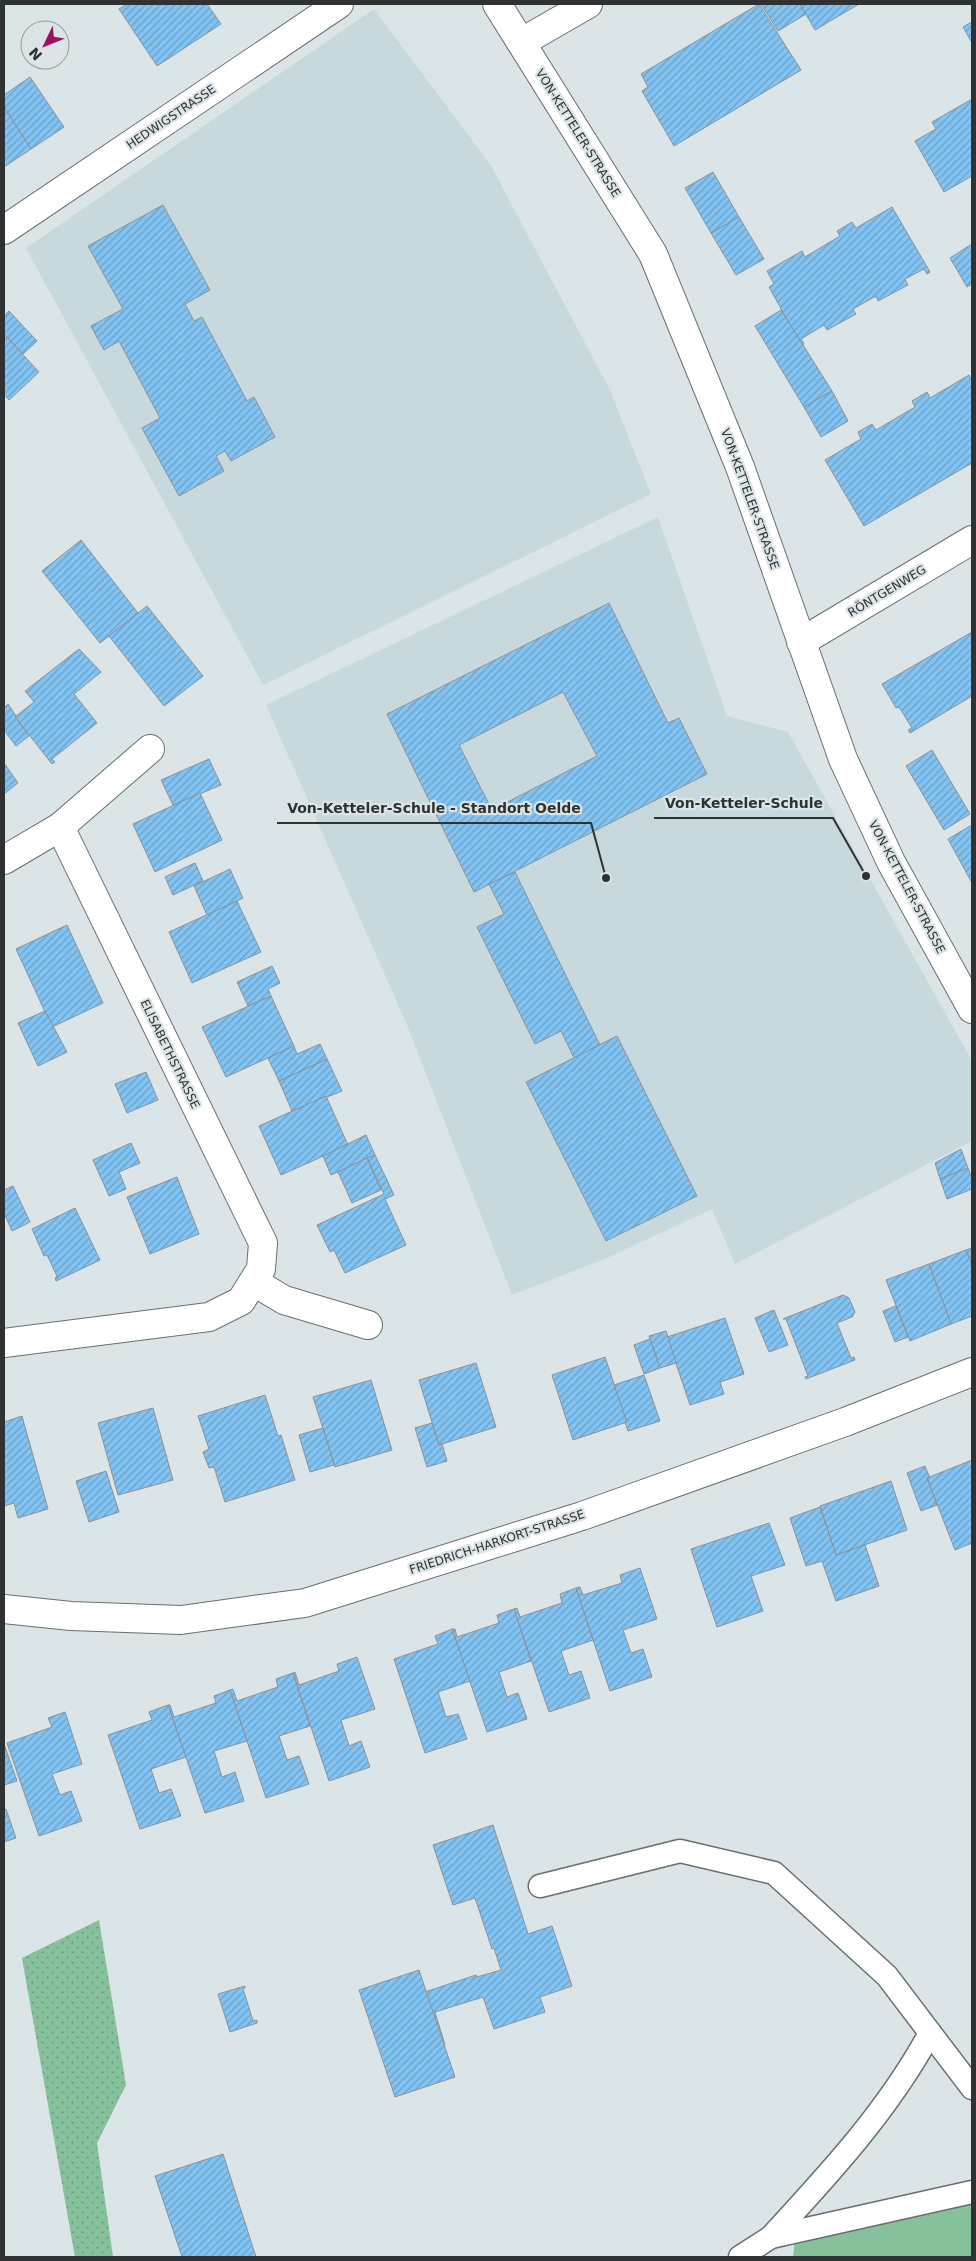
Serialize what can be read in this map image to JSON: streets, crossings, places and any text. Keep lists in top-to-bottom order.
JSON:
{
  "streets": {
    "street": [
      "HEDWIGSTRASSE",
      "VON-KETTELER-STRASSE",
      "RÖNTGENWEG",
      "ELISABETHSTRASSE",
      "FRIEDRICH-HARKORT-STRASSE"
    ]
  },
  "crossings": [
    ["VON-KETTELER-STRASSE", "RÖNTGENWEG"]
  ],
  "places": ["Von-Ketteler-Schule", "Von-Ketteler-Schule - Standort Oelde"],
  "north": "bottom left"
}
